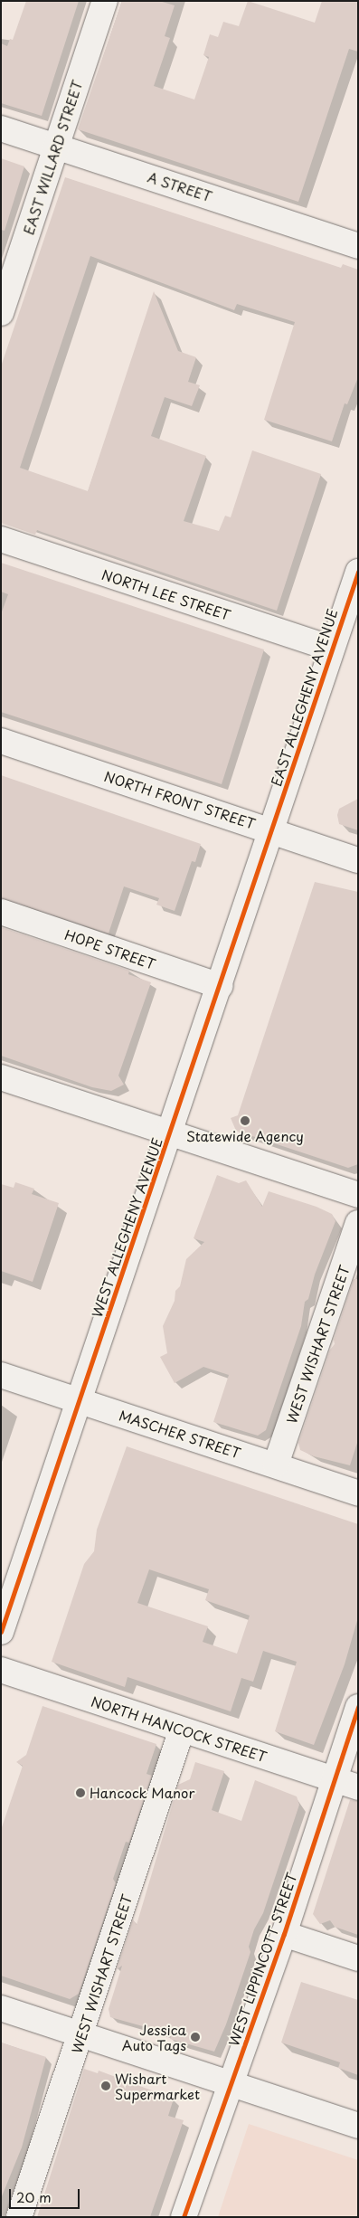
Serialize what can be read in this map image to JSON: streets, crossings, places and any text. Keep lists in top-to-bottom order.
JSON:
{
  "streets": {
    "street": [
      "EAST WILLARD STREET",
      "A STREET",
      "NORTH LEE STREET",
      "EAST ALLEGHENY AVENUE",
      "NORTH FRONT STREET",
      "HOPE STREET",
      "WEST ALLEGHENY AVENUE",
      "WEST WISHART STREET",
      "MASCHER STREET",
      "NORTH HANCOCK STREET",
      "WEST LIPPINCOTT STREET"
    ]
  },
  "crossings": [
    ["EAST WILLARD STREET", "A STREET"],
    ["NORTH LEE STREET", "EAST ALLEGHENY AVENUE"],
    ["EAST ALLEGHENY AVENUE", "NORTH FRONT STREET"],
    ["EAST ALLEGHENY AVENUE", "WEST ALLEGHENY AVENUE"],
    ["NORTH FRONT STREET", "WEST ALLEGHENY AVENUE"],
    ["HOPE STREET", "WEST ALLEGHENY AVENUE"],
    ["WEST ALLEGHENY AVENUE", "MASCHER STREET"],
    ["WEST WISHART STREET", "MASCHER STREET"],
    ["WEST WISHART STREET", "NORTH HANCOCK STREET"],
    ["NORTH HANCOCK STREET", "WEST LIPPINCOTT STREET"]
  ],
  "places": [
    "Statewide Agency",
    "Hancock Manor",
    "Jessica Auto Tags",
    "Wishart Supermarket"
  ],
  "scale_bar": "20 m"
}
